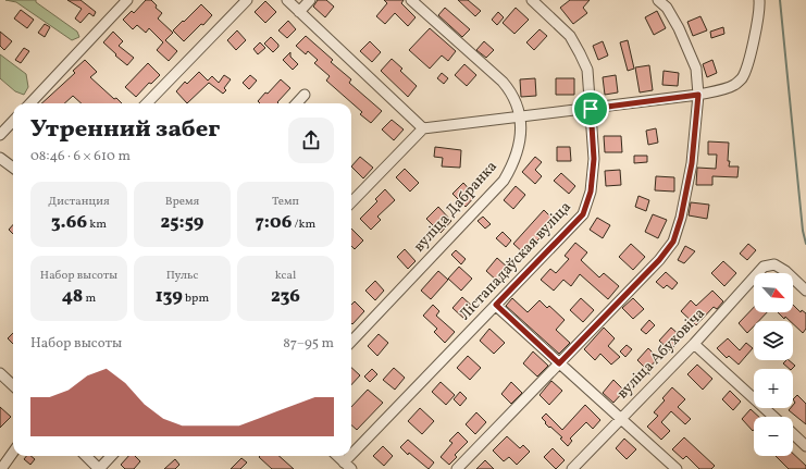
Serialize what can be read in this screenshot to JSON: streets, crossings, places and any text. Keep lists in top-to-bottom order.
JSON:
{
  "streets": {
    "street": ["вуліца Дабранка", "Лістападаўская вуліца", "вуліца Абуховіча"]
  },
  "north": "bottom right",
  "page": {
    "heading": ["Утренний забег", "08:46 · 6 × 610 m"],
    "stats": [
      ["Дистанция", "3.66 km"],
      ["Время", "25:59"],
      ["Темп", "7:06 /km"],
      ["Набор высоты", "48 m"],
      ["Пульс", "139 bpm"],
      ["kcal", "236"]
    ],
    "map_buttons": ["+", "−"],
    "chart": ["Набор высоты", "87–95 m"]
  }
}
